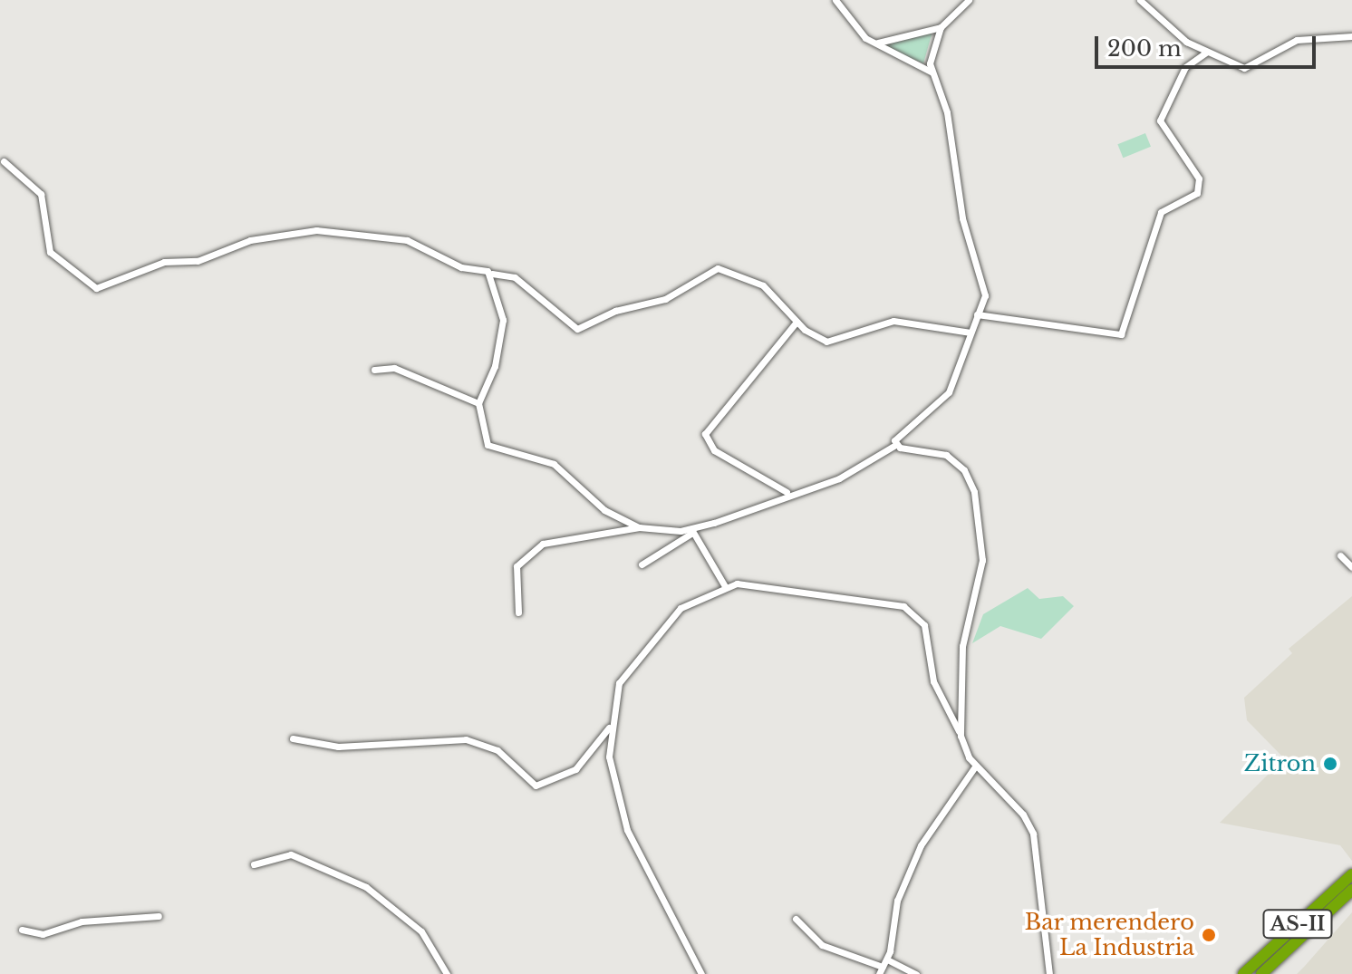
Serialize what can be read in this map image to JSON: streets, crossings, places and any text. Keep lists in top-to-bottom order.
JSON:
{
  "streets": {
    "highway": ["AS-II"]
  },
  "places": ["Zitron", "Bar merendero La Industria"],
  "scale_bar": "200 m"
}
